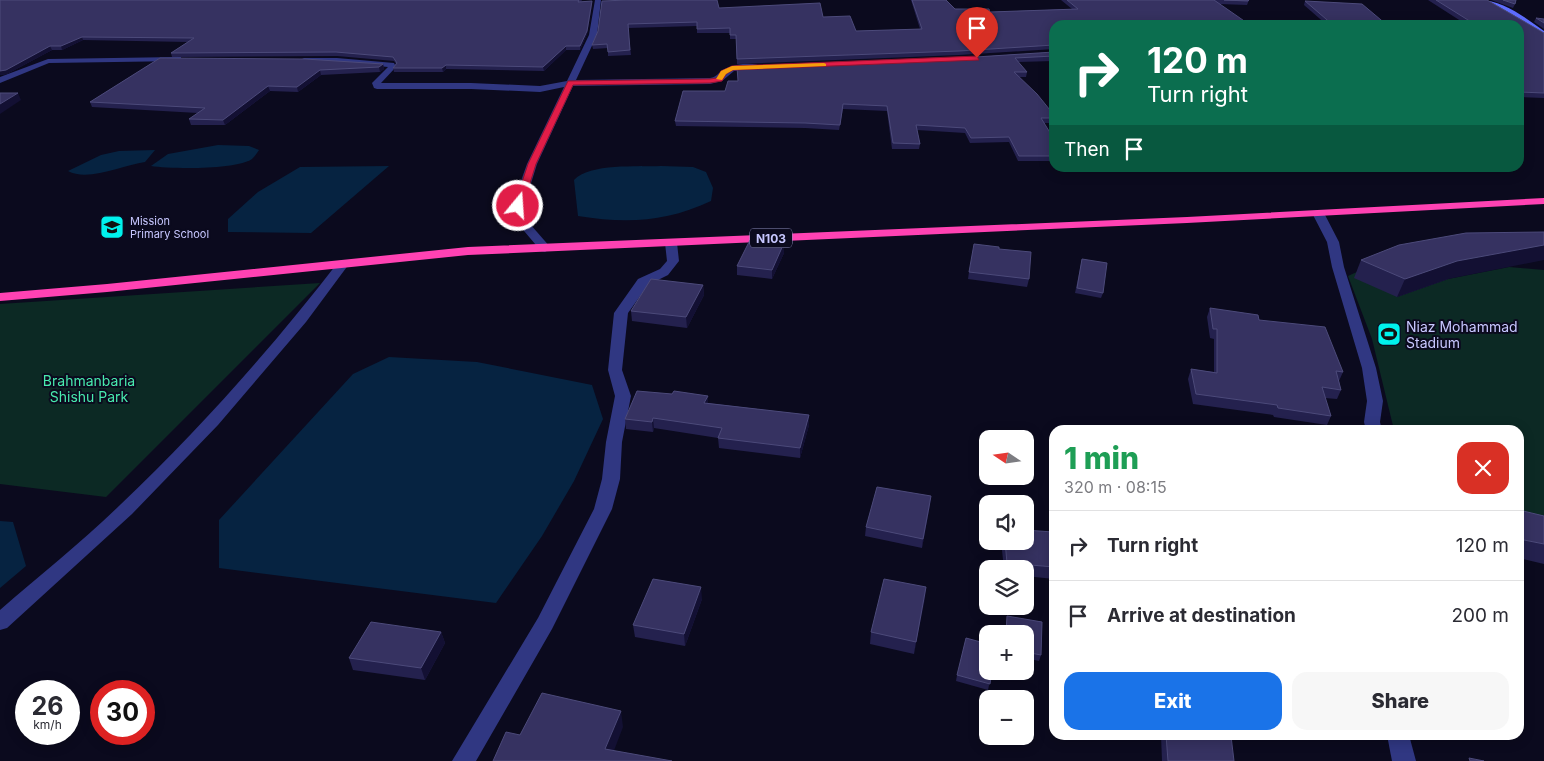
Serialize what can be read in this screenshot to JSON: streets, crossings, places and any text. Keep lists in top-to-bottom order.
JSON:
{
  "streets": {
    "highway": ["N103"]
  },
  "parks": ["Brahmanbaria Shishu Park"],
  "places": {
    "school or university": ["Mission Primary School"],
    "sports": ["Niaz Mohammad Stadium"]
  },
  "north": "left",
  "page": {
    "turn": ["120 m", "Turn right"],
    "then": "Then",
    "heading": ["1 min", "320 m · 08:15"],
    "map_buttons": ["+", "−"],
    "list": [
      {
        "name": "Turn right",
        "value": "120 m"
      },
      {
        "name": "Arrive at destination",
        "value": "200 m"
      }
    ],
    "buttons": ["Exit", "Share"],
    "speed": "26 km/h",
    "limit": "30"
  }
}
